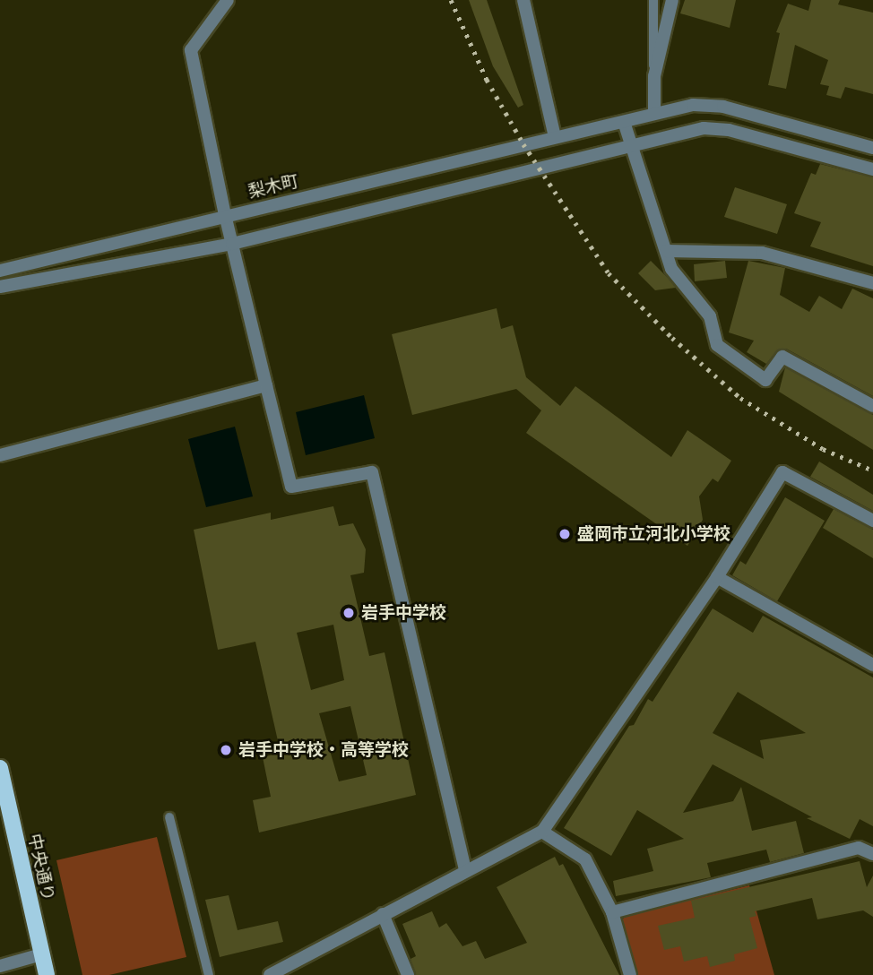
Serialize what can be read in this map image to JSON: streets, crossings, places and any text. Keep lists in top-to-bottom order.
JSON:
{
  "streets": {
    "main road": ["中央通り"],
    "street": ["梨木町"]
  },
  "places": ["盛岡市立河北小学校", "岩手中学校", "岩手中学校・高等学校"]
}
